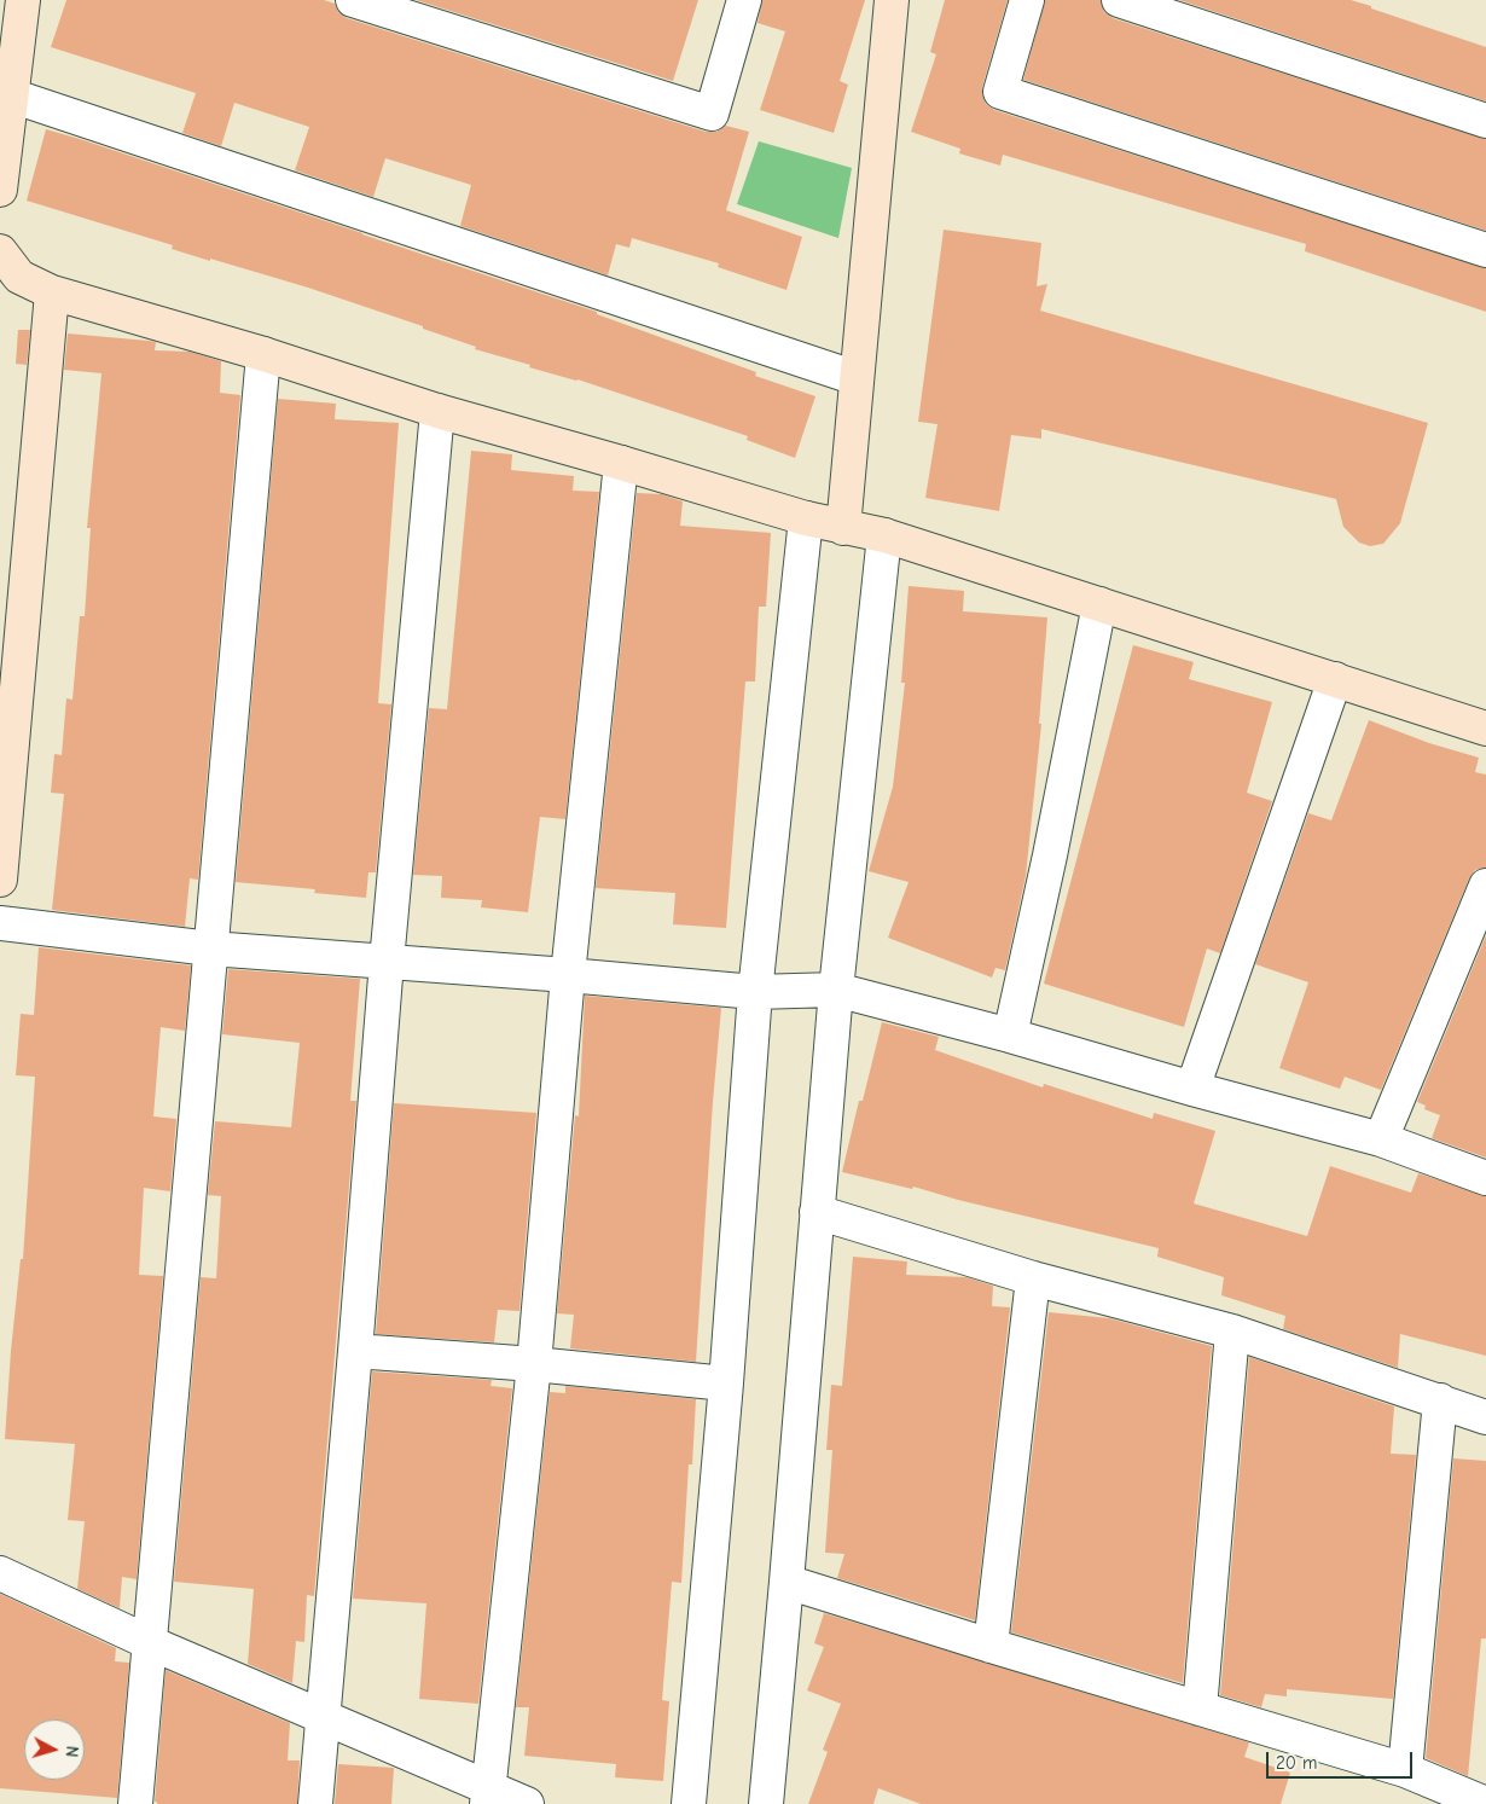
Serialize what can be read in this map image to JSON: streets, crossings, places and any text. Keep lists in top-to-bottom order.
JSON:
{
  "scale_bar": "20 m",
  "north": "right"
}
